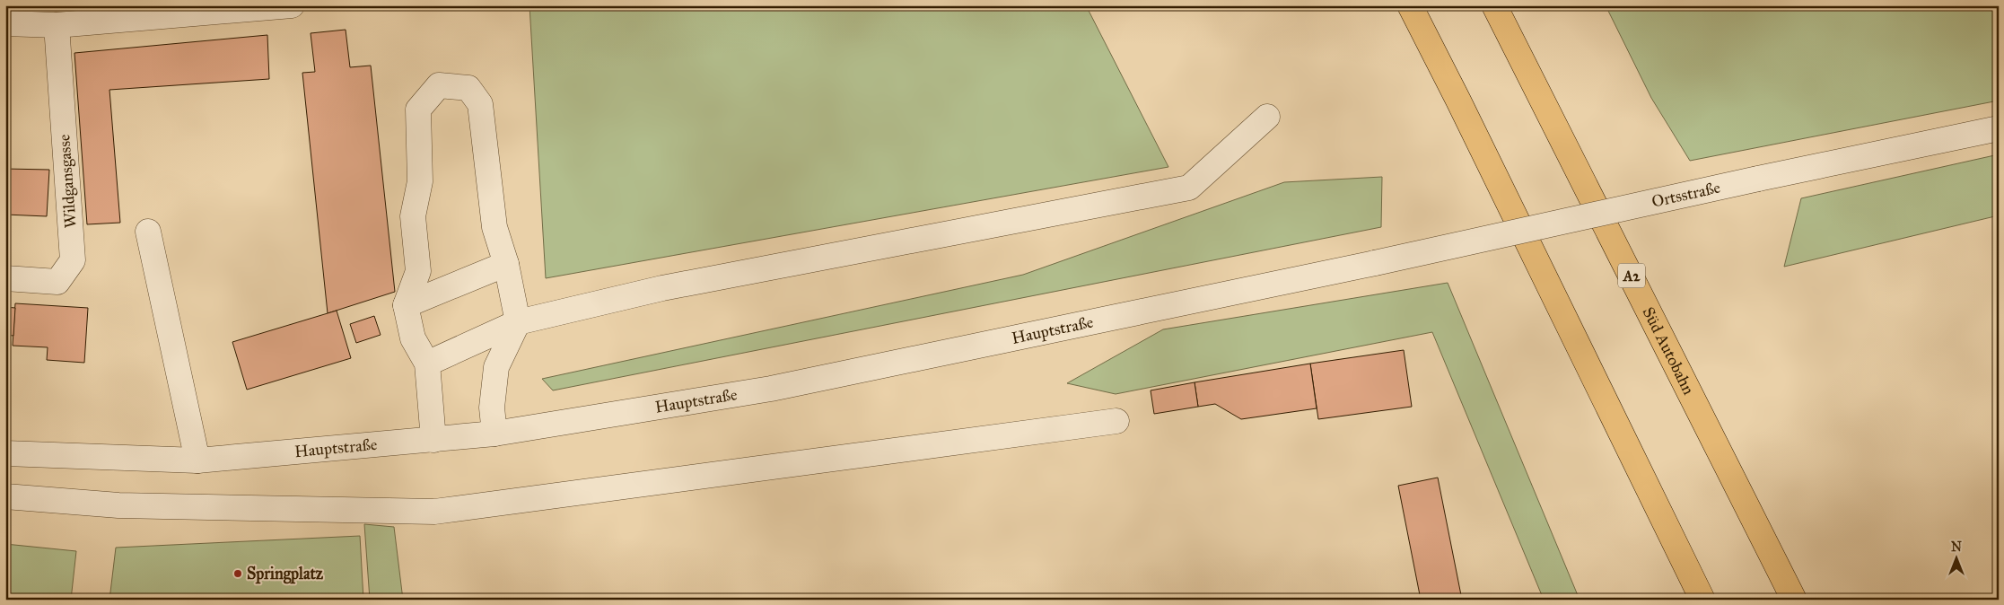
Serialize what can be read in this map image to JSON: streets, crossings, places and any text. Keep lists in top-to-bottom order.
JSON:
{
  "streets": {
    "highway": ["A2", "Süd Autobahn"],
    "street": ["Wildgansgasse", "Ortsstraße", "Hauptstraße"]
  },
  "crossings": [
    ["Ortsstraße", "Hauptstraße"]
  ],
  "places": ["Springplatz"],
  "north": "top"
}
